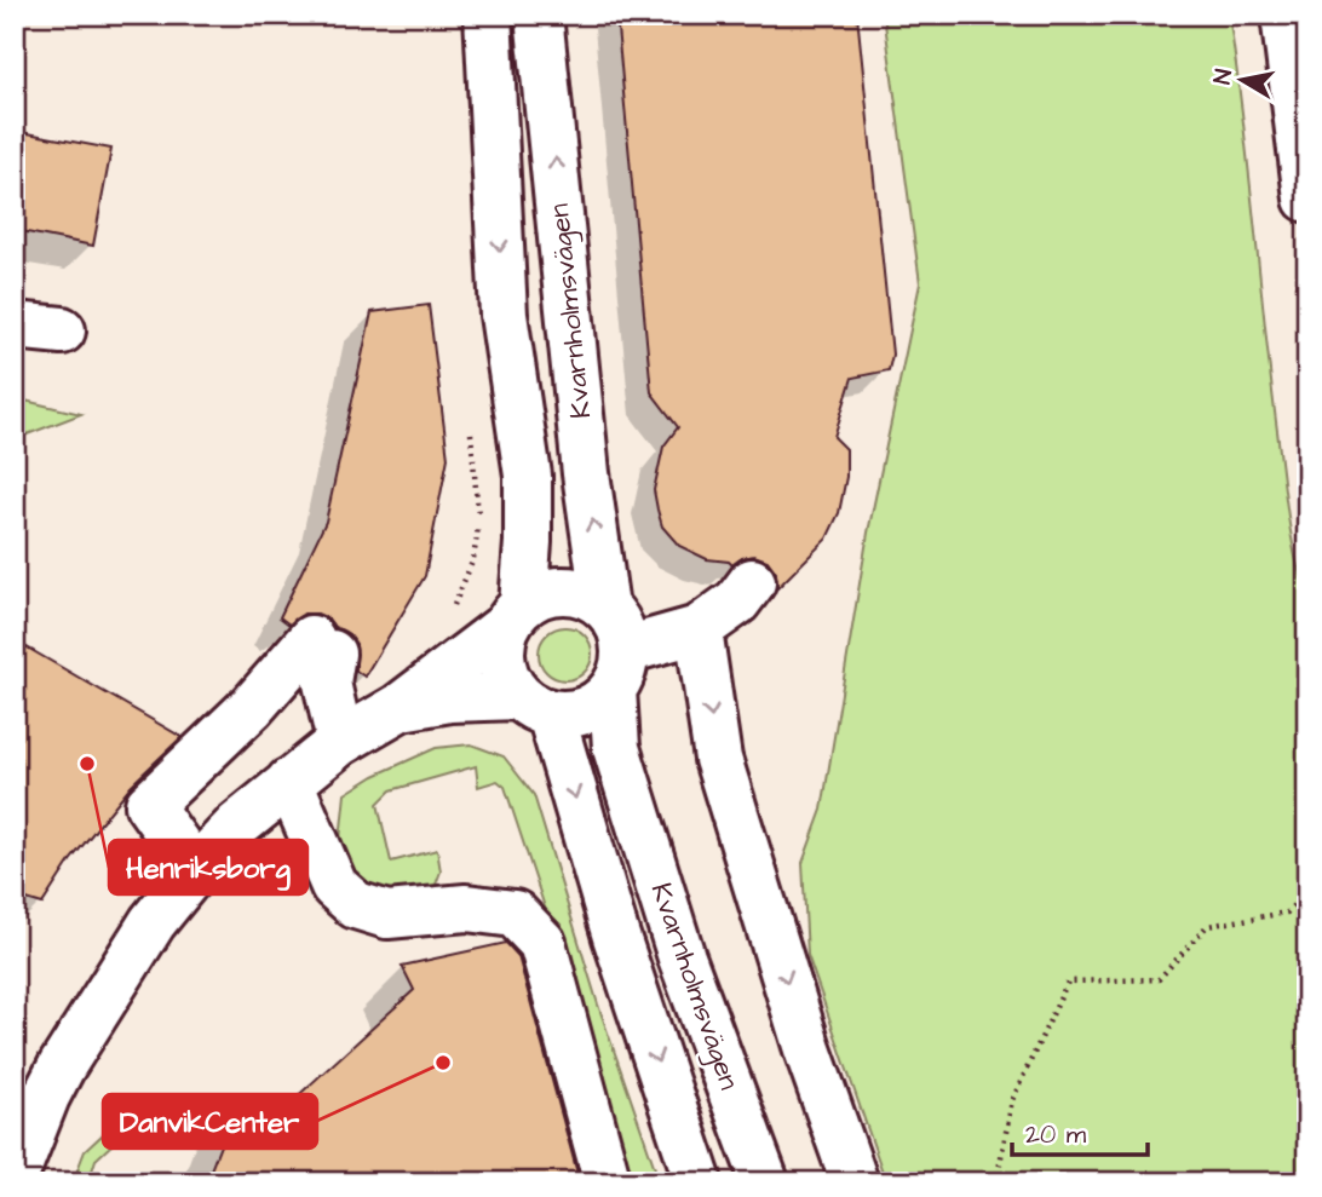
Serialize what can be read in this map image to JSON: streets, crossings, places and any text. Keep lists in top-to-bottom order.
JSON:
{
  "streets": {
    "street": ["Kvarnholmsvägen"]
  },
  "places": ["Henriksborg", "DanvikCenter"],
  "scale_bar": "20 m",
  "north": "left"
}
